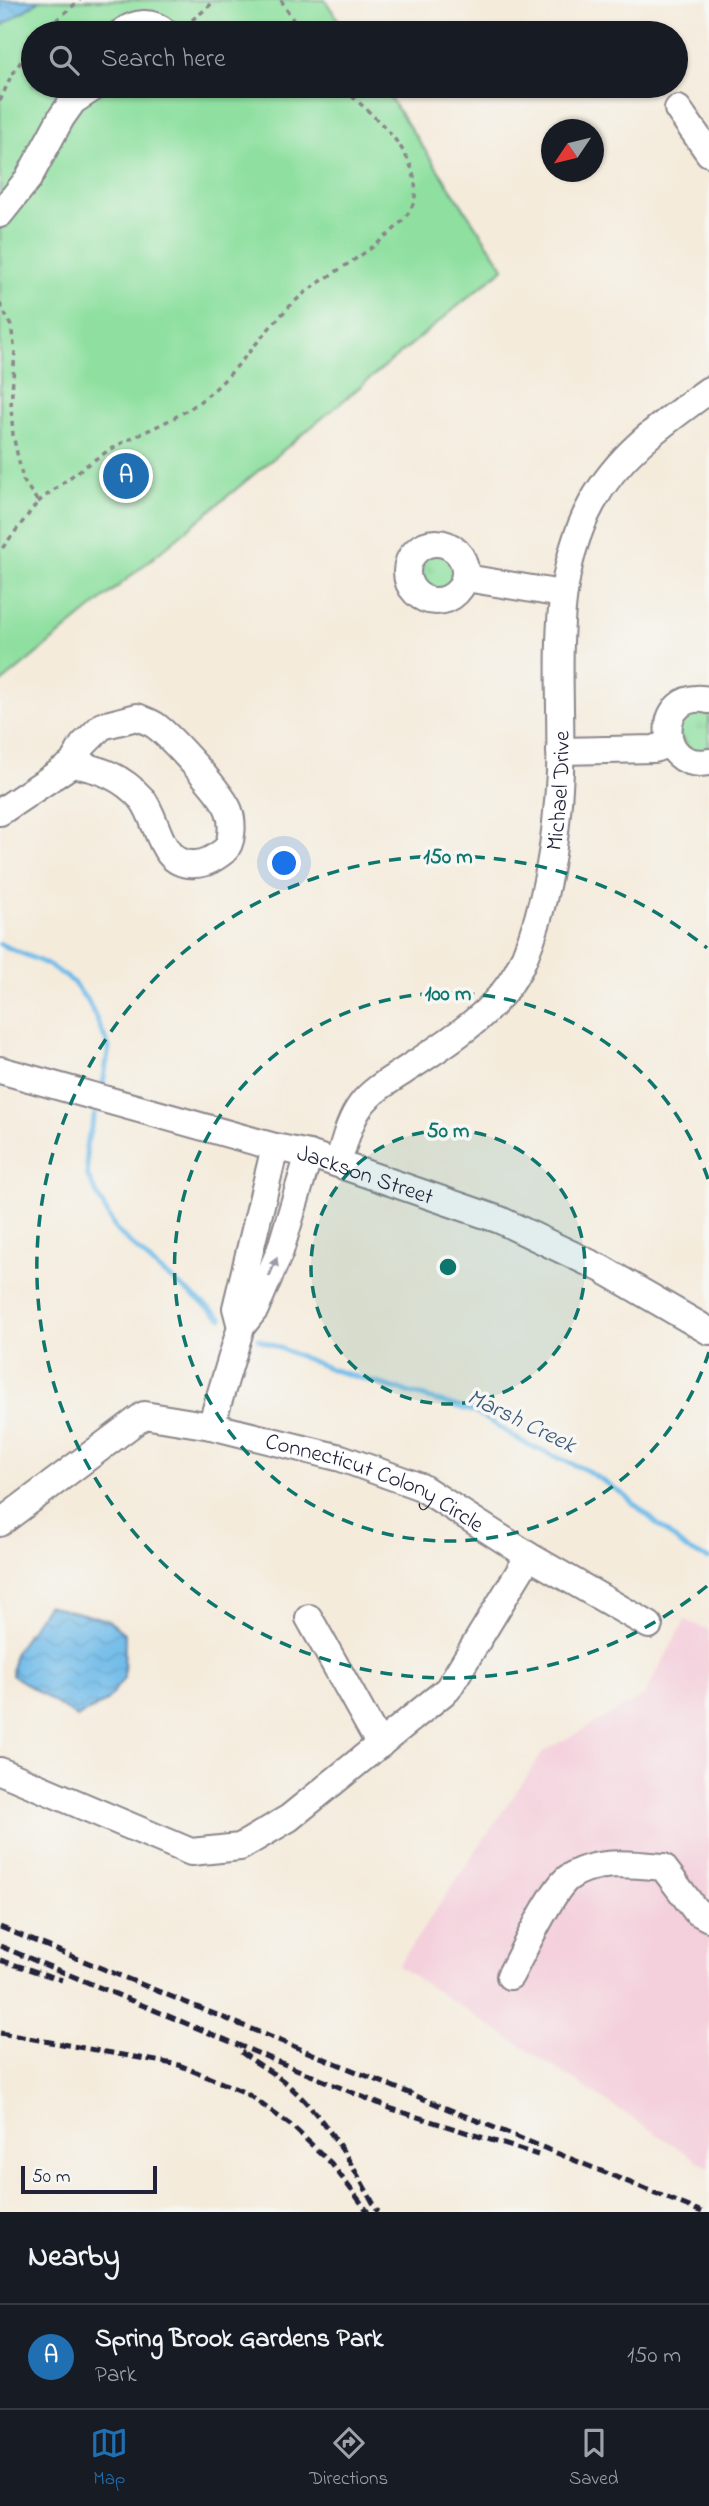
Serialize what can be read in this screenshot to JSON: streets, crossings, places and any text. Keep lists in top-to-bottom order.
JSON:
{
  "streets": {
    "street": ["Michael Drive", "Jackson Street", "Connecticut Colony Circle"]
  },
  "crossings": [
    ["Michael Drive", "Jackson Street"]
  ],
  "water": ["Marsh Creek"],
  "scale_bar": "50 m",
  "north": "bottom left",
  "page": {
    "search": "Search here",
    "pins": "A",
    "scale": "50 m",
    "heading": "Nearby",
    "list": [
      {
        "mark": "A",
        "name": "Spring Brook Gardens Park",
        "note": "Park",
        "value": "150 m"
      }
    ],
    "nav": ["Map", "Directions", "Saved"]
  },
  "rings": ["150 m", "100 m", "50 m"]
}
